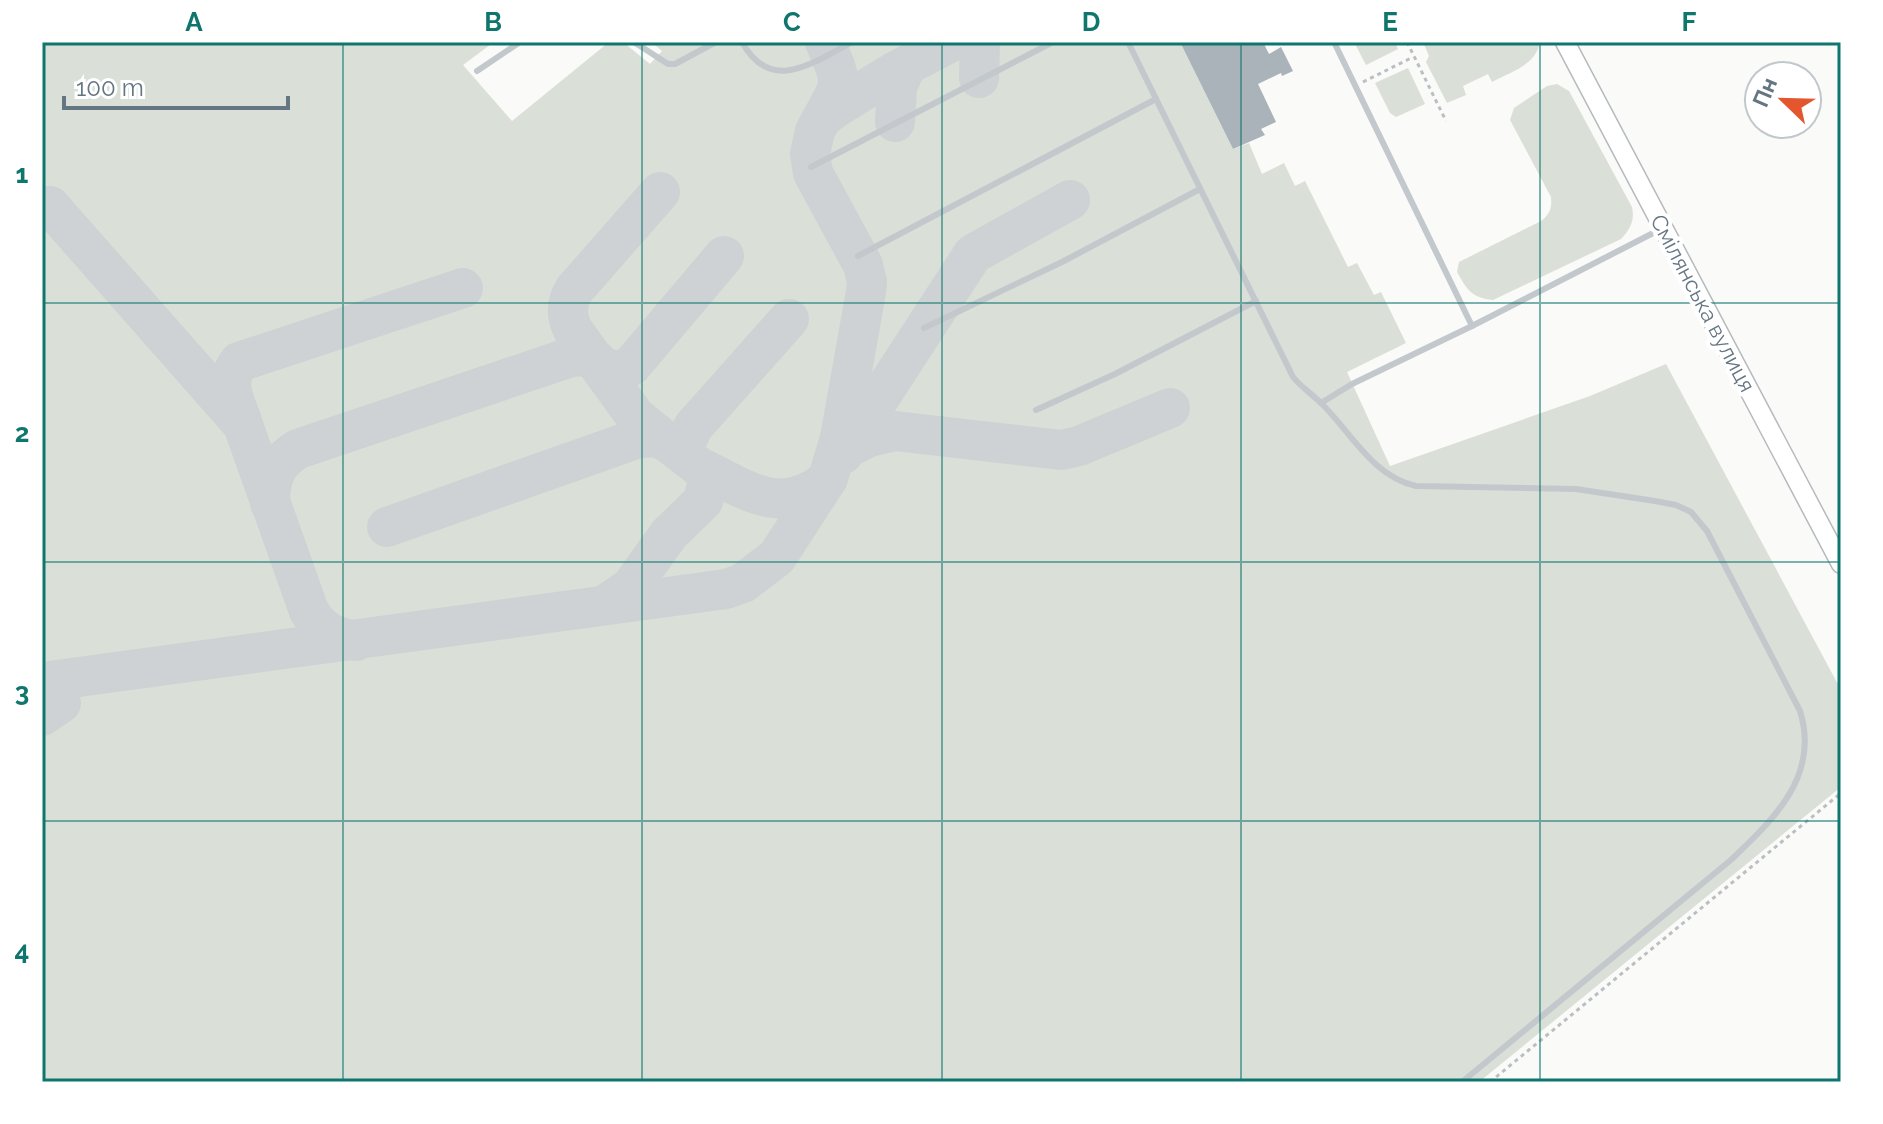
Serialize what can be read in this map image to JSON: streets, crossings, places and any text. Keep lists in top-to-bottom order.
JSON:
{
  "streets": {
    "main road": ["Смілянська вулиця"]
  },
  "scale_bar": "100 m",
  "north": "top left",
  "grid": {
    "columns": [
      "A",
      "B",
      "C",
      "D",
      "E",
      "F"
    ],
    "rows": [
      "1",
      "2",
      "3",
      "4"
    ]
  }
}
